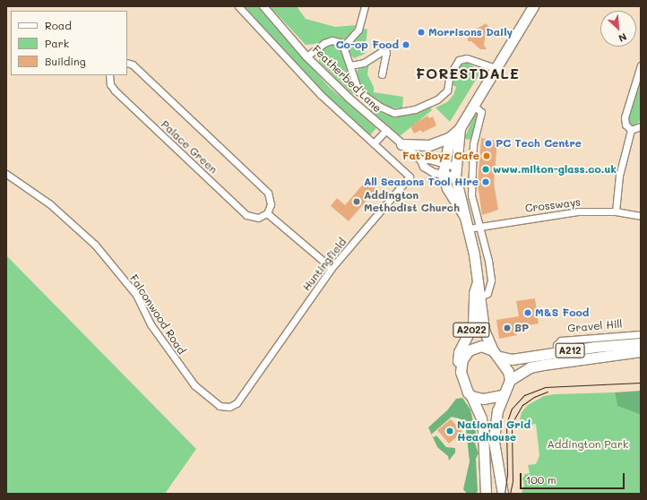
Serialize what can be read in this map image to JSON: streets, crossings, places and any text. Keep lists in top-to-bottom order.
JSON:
{
  "streets": {
    "main road": ["Gravel Hill", "A2022", "A212"],
    "street": [
      "Featherbed Lane",
      "Palace Green",
      "Crossways",
      "Huntingfield",
      "Falconwood Road"
    ]
  },
  "crossings": [
    ["Featherbed Lane", "A2022"],
    ["Crossways", "A2022"],
    ["Huntingfield", "Falconwood Road"],
    ["Gravel Hill", "A2022"],
    ["Gravel Hill", "A212"],
    ["A2022", "A212"]
  ],
  "districts": ["FORESTDALE"],
  "parks": ["Addington Park"],
  "places": [
    "Morrisons Daily",
    "Co-op Food",
    "PC Tech Centre",
    "Fat Boyz Cafe",
    "www.milton-glass.co.uk",
    "All Seasons Tool Hire",
    "Addington Methodist Church",
    "M&S Food",
    "BP",
    "National Grid Headhouse"
  ],
  "legend": ["Road", "Park", "Building"],
  "scale_bar": "100 m",
  "north": "bottom right"
}
